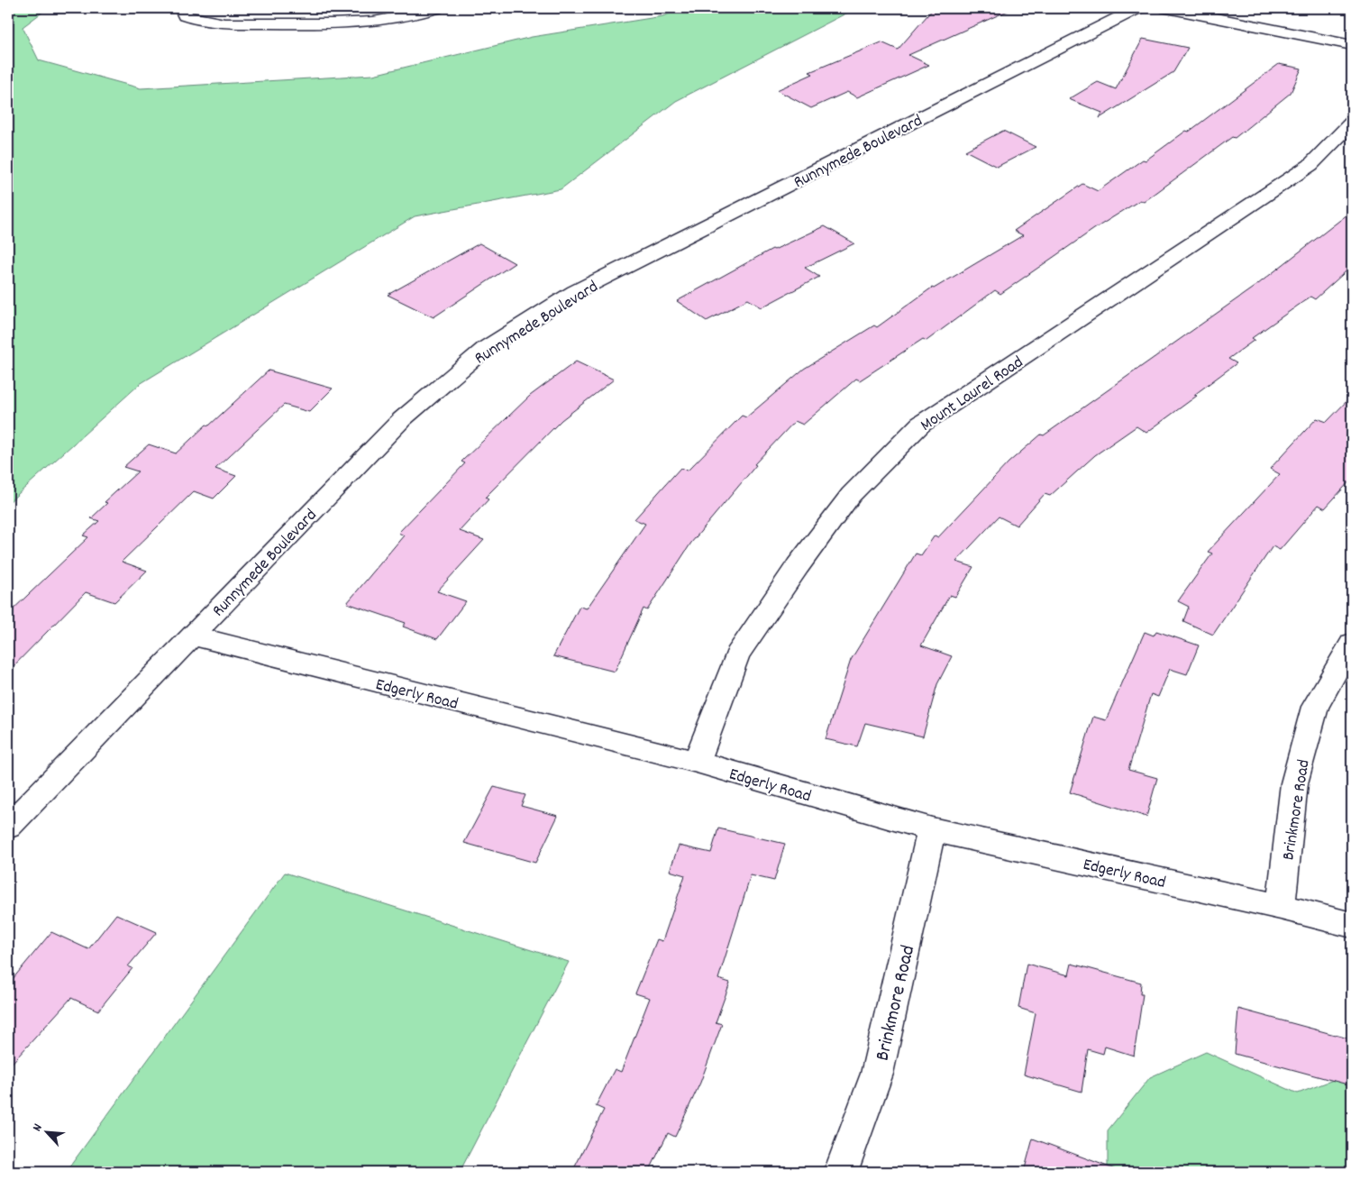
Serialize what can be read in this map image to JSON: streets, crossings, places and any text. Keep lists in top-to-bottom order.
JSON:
{
  "streets": {
    "street": [
      "Runnymede Boulevard",
      "Mount Laurel Road",
      "Edgerly Road",
      "Brinkmore Road"
    ]
  },
  "crossings": [
    ["Runnymede Boulevard", "Edgerly Road"],
    ["Mount Laurel Road", "Edgerly Road"],
    ["Edgerly Road", "Brinkmore Road"]
  ],
  "north": "top left"
}
